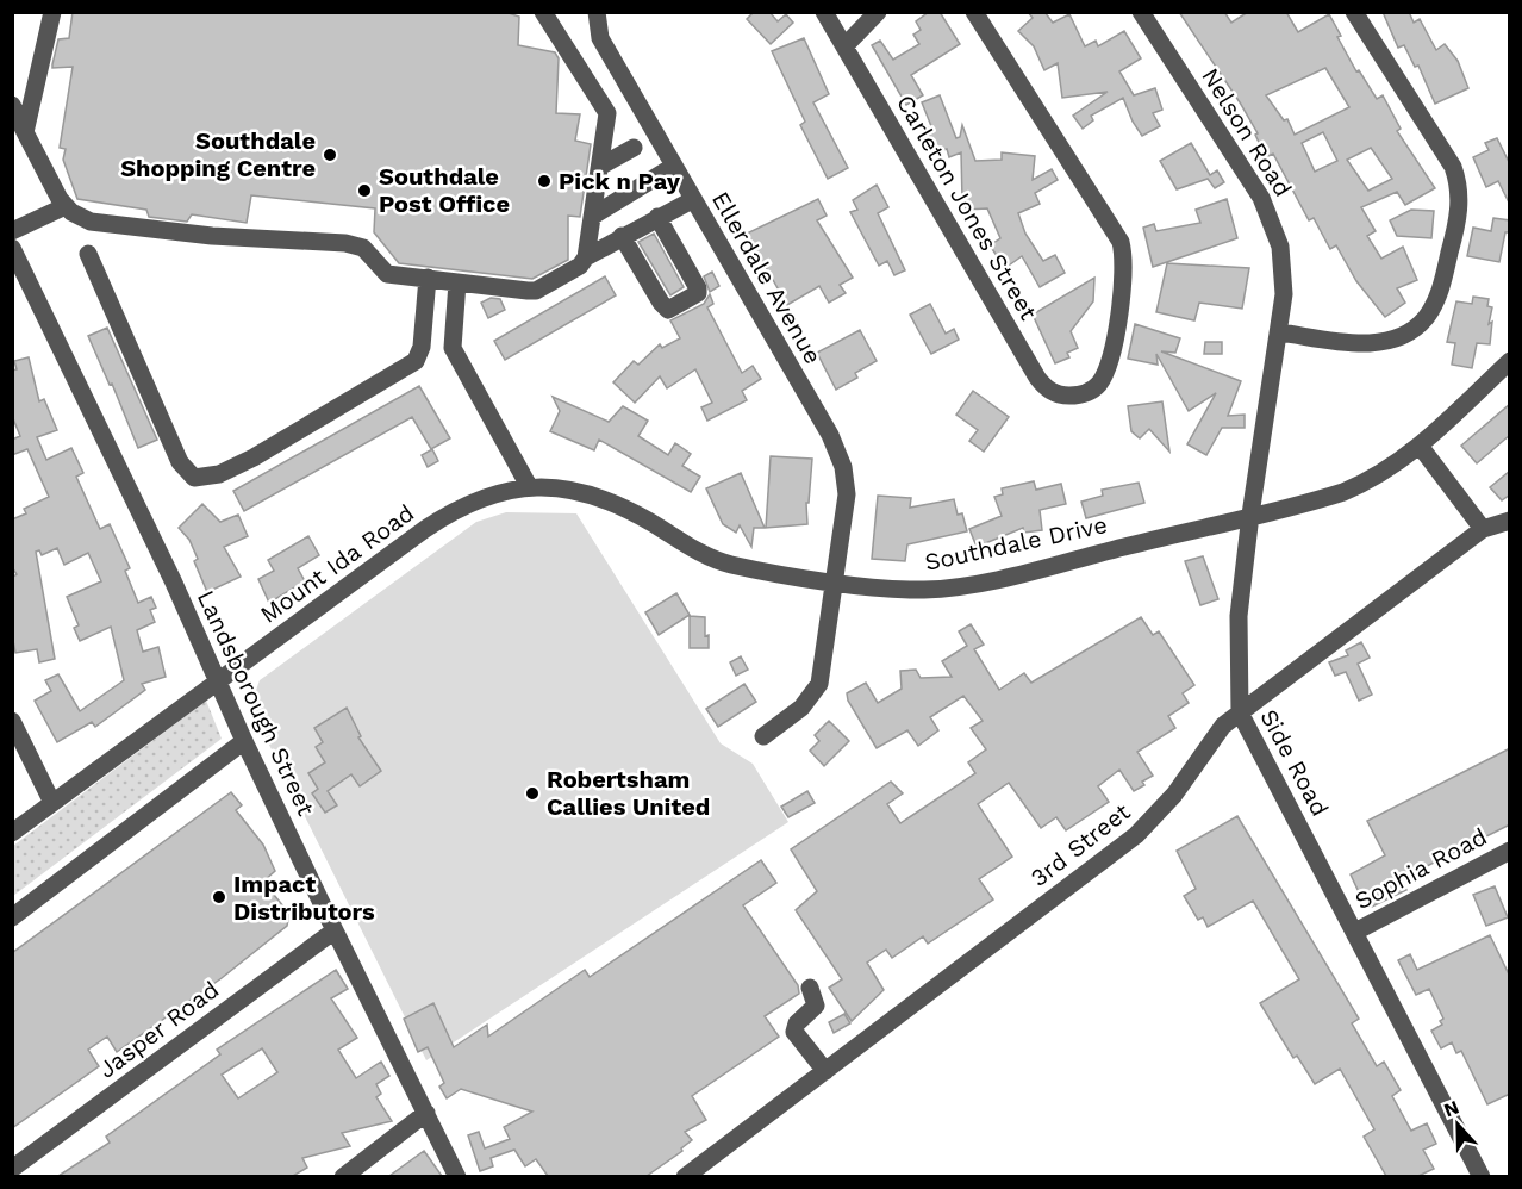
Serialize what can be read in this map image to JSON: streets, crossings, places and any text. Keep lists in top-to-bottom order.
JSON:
{
  "streets": {
    "street": [
      "Nelson Road",
      "Carleton Jones Street",
      "Ellerdale Avenue",
      "Southdale Drive",
      "Mount Ida Road",
      "Landsborough Street",
      "Side Road",
      "3rd Street",
      "Sophia Road",
      "Jasper Road"
    ]
  },
  "crossings": [
    ["Nelson Road", "Side Road"],
    ["Ellerdale Avenue", "Southdale Drive"],
    ["Southdale Drive", "Mount Ida Road"],
    ["Southdale Drive", "Side Road"],
    ["Mount Ida Road", "Landsborough Street"],
    ["Landsborough Street", "Jasper Road"],
    ["Side Road", "3rd Street"],
    ["Side Road", "Sophia Road"]
  ],
  "places": [
    "Southdale Shopping Centre",
    "Pick n Pay",
    "Southdale Post Office",
    "Robertsham Callies United",
    "Impact Distributors"
  ],
  "north": "top"
}
